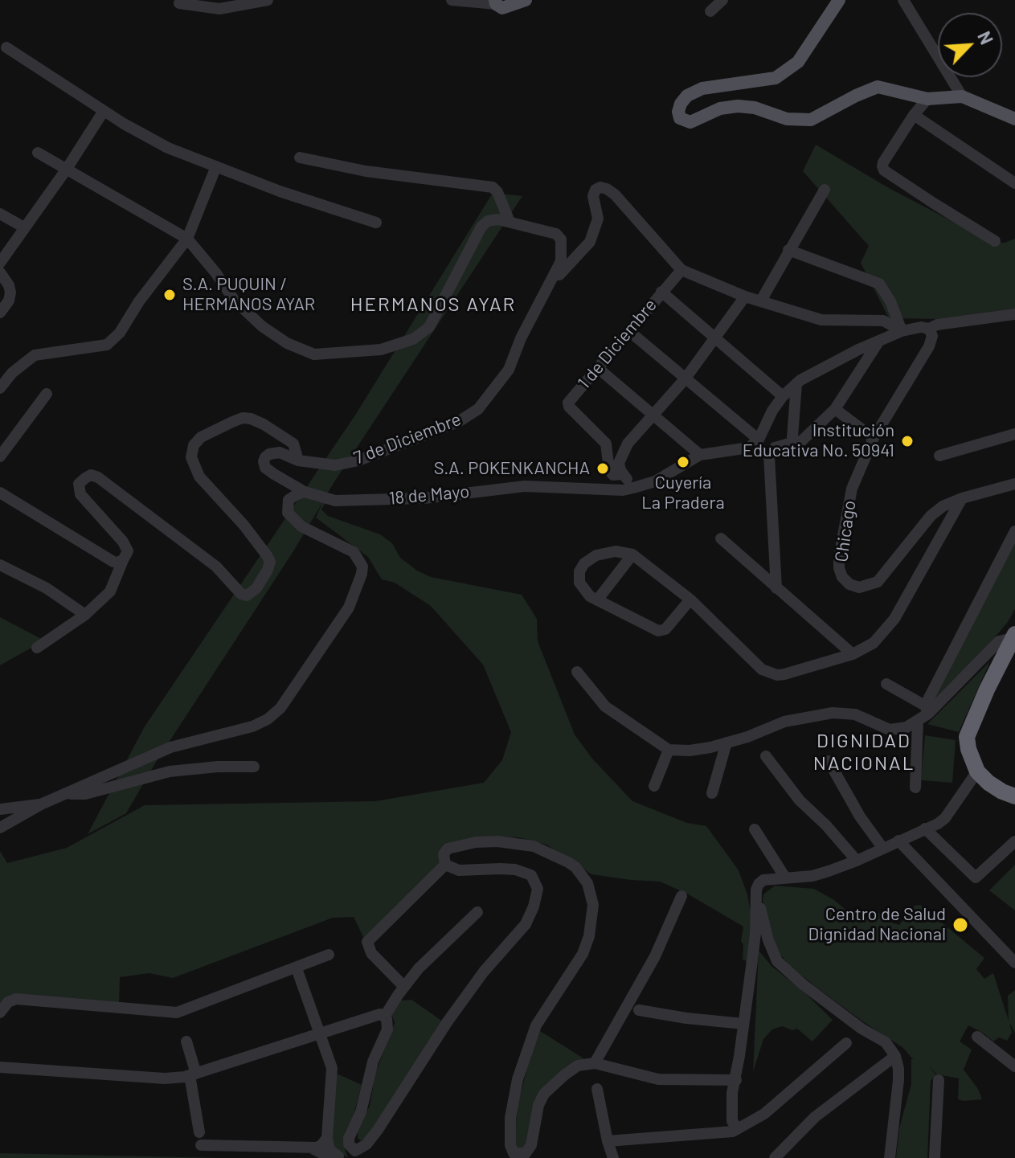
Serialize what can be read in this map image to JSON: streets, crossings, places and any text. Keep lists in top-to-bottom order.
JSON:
{
  "streets": {
    "street": [
      "1 de Diciembre",
      "7 de Diciembre",
      "18 de Mayo",
      "Chicago"
    ]
  },
  "crossings": [
    ["1 de Diciembre", "18 de Mayo"],
    ["7 de Diciembre", "18 de Mayo"]
  ],
  "districts": ["HERMANOS AYAR", "DIGNIDAD NACIONAL"],
  "places": [
    "S.A. PUQUIN / HERMANOS AYAR",
    "Institución Educativa No. 50941",
    "Cuyería La Pradera",
    "S.A. POKENKANCHA",
    "Centro de Salud Dignidad Nacional"
  ],
  "north": "top right"
}
